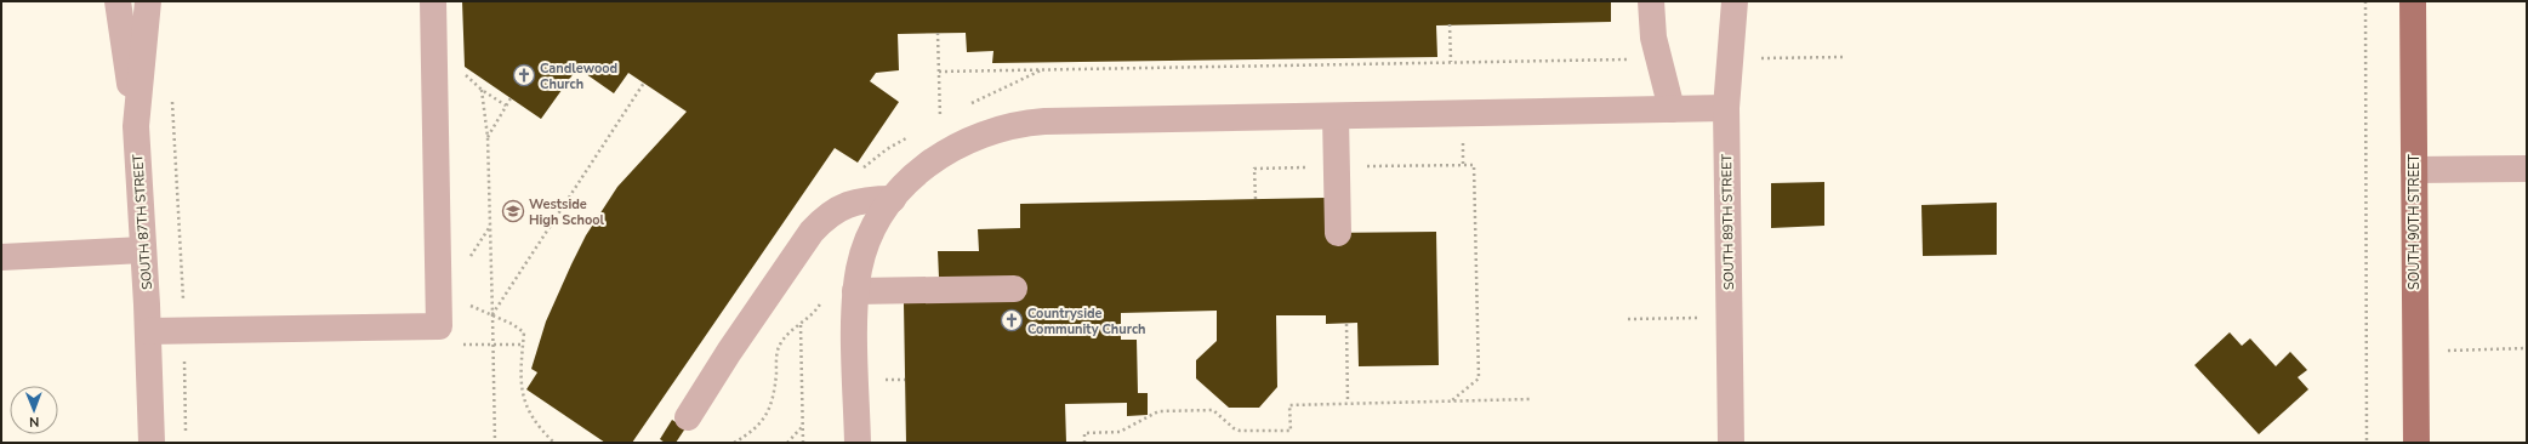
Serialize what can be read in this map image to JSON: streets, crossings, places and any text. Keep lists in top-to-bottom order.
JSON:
{
  "streets": {
    "main road": ["SOUTH 90TH STREET"],
    "street": ["SOUTH 87TH STREET", "SOUTH 89TH STREET"]
  },
  "places": {
    "church": ["Candlewood Church", "Countryside Community Church"],
    "school or university": ["Westside High School"]
  },
  "north": "bottom"
}
